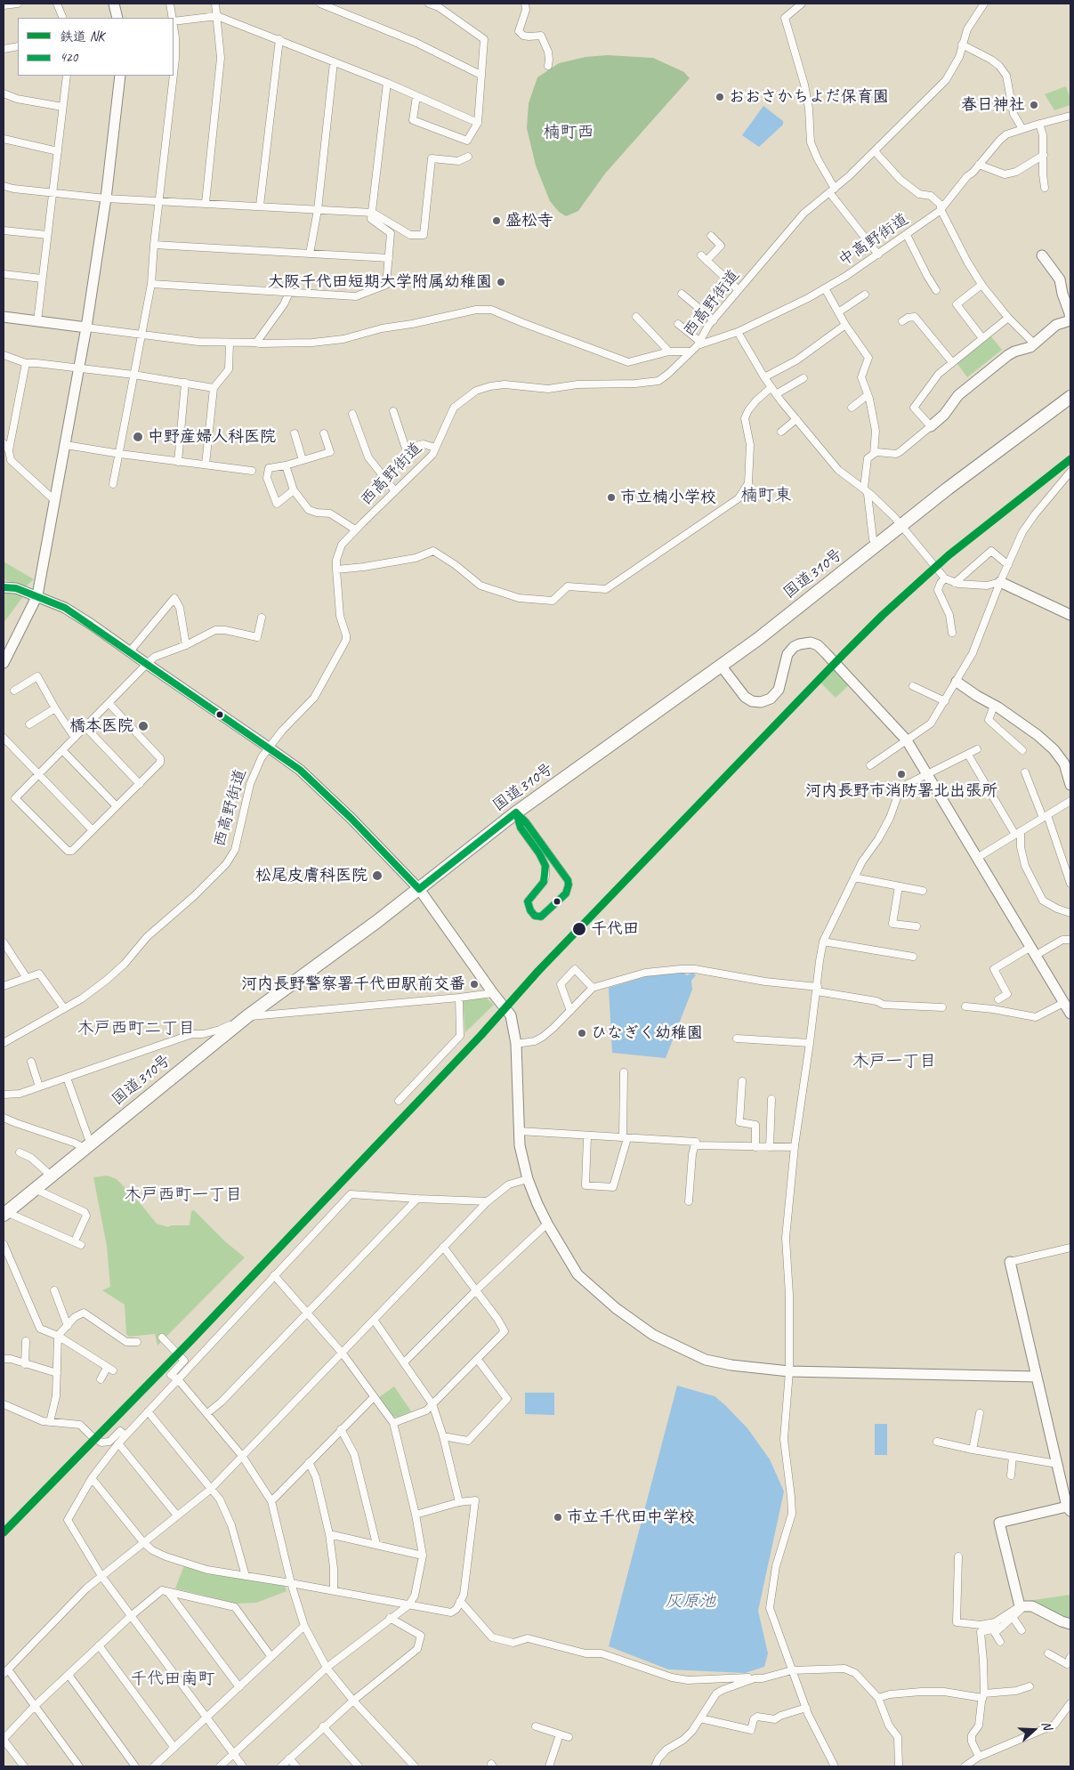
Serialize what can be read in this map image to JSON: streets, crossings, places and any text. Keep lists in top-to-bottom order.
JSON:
{
  "streets": {
    "highway": ["国道310号"],
    "street": ["中高野街道", "西高野街道"]
  },
  "crossings": [
    ["中高野街道", "西高野街道"]
  ],
  "districts": [
    "楠町西",
    "楠町東",
    "木戸西町二丁目",
    "木戸一丁目",
    "木戸西町一丁目",
    "千代田南町"
  ],
  "water": ["灰原池"],
  "places": [
    "おおさかちよだ保育園",
    "春日神社",
    "盛松寺",
    "大阪千代田短期大学附属幼稚園",
    "中野産婦人科医院",
    "市立楠小学校",
    "橋本医院",
    "河内長野市消防署北出張所",
    "松尾皮膚科医院",
    "千代田",
    "河内長野警察署千代田駅前交番",
    "ひなぎく幼稚園",
    "市立千代田中学校"
  ],
  "lines": ["rail line NK", "transit line 420"],
  "legend": ["鉄道 NK", "420"],
  "north": "right"
}
